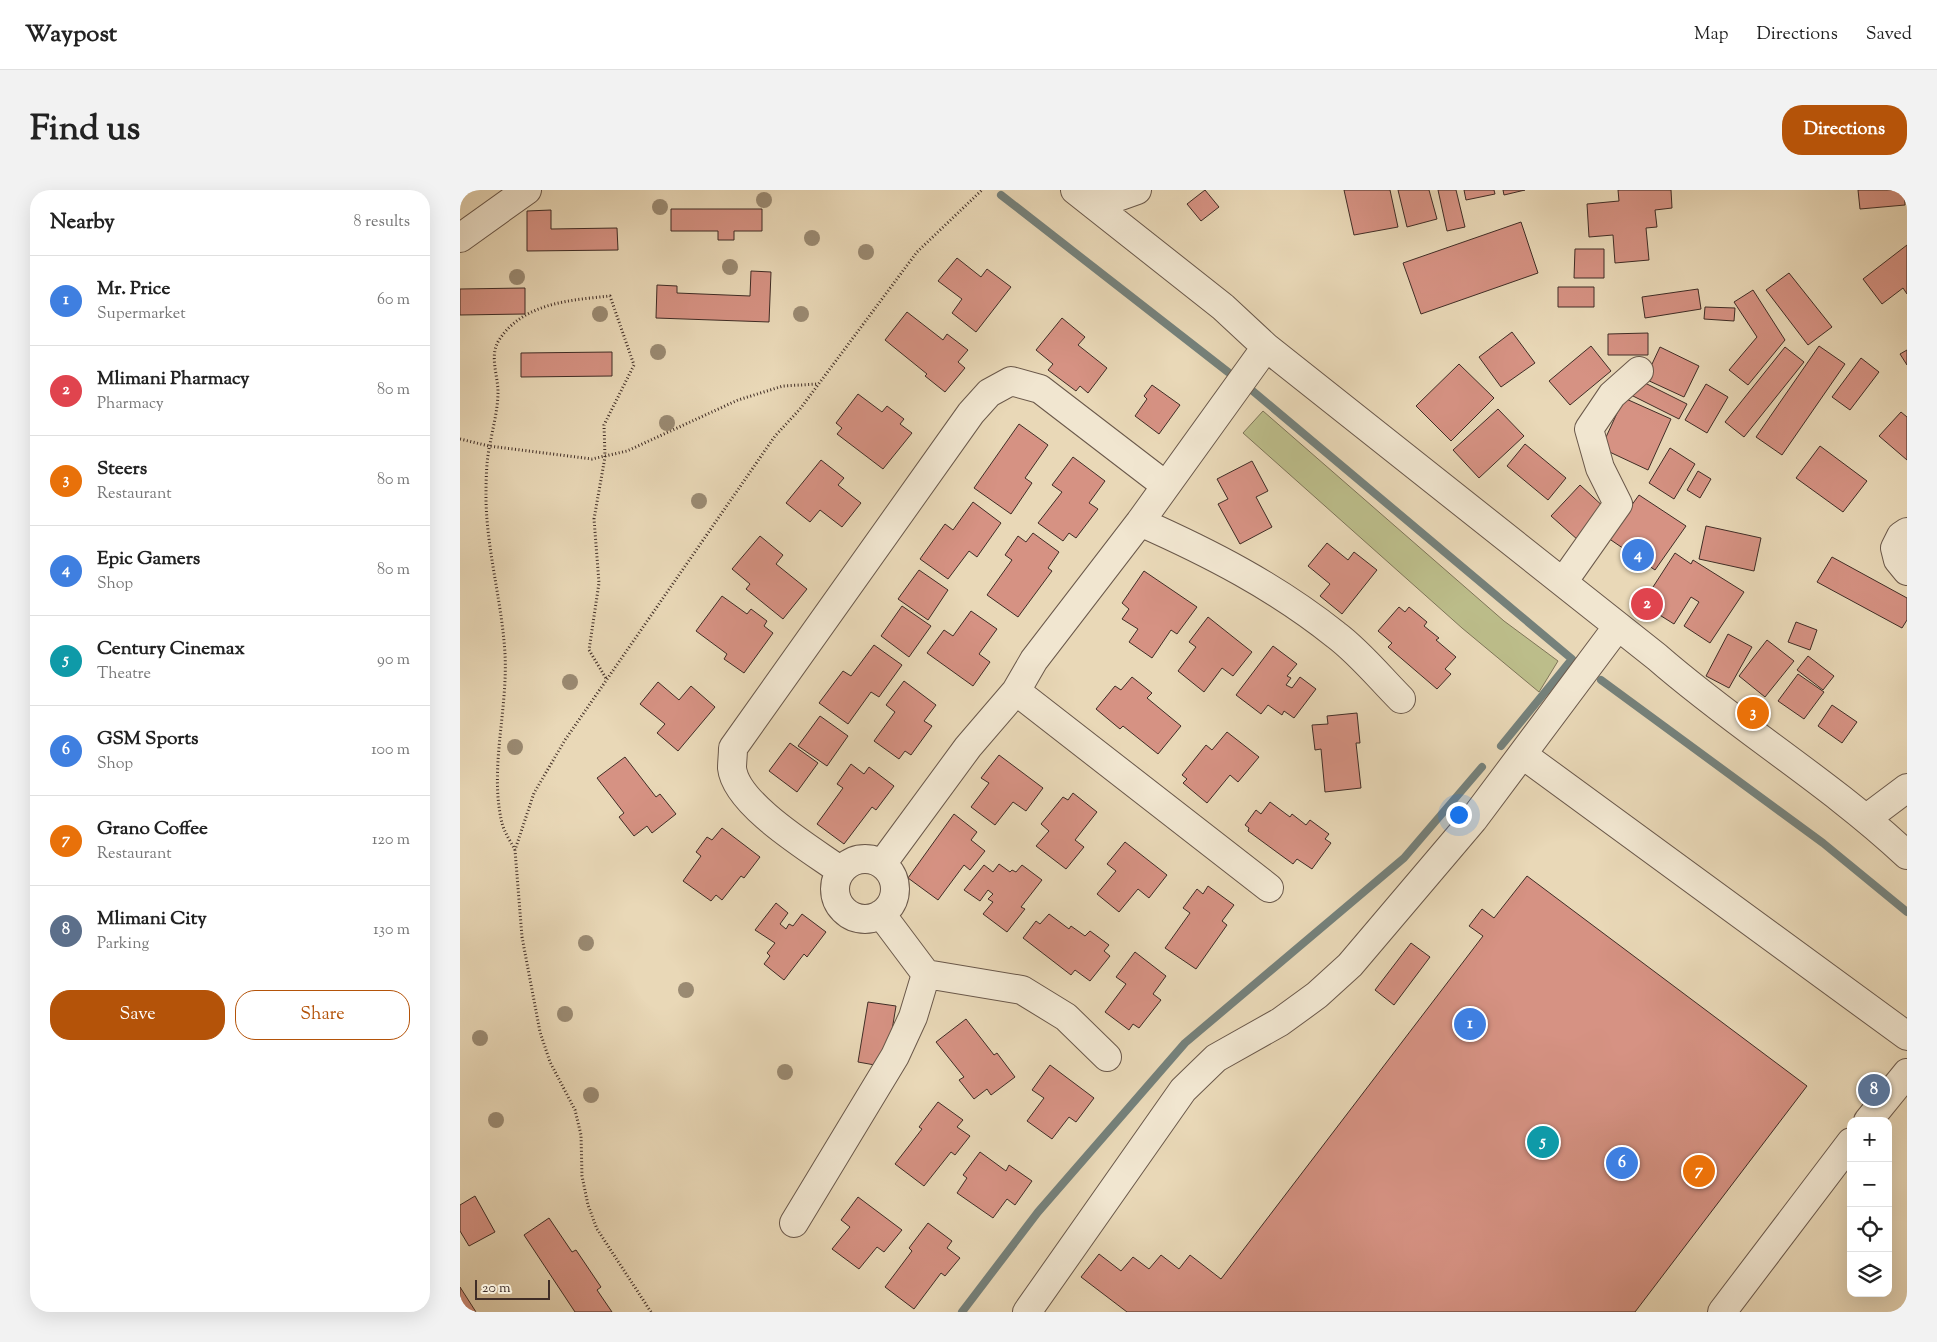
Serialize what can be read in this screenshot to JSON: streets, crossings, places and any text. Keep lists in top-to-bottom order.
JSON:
{
  "scale_bar": "20 m",
  "page": {
    "header": "Waypost",
    "nav": ["Map", "Directions", "Saved"],
    "title": "Find us",
    "buttons": [
      "Directions",
      ["Save", "Share"]
    ],
    "heading": ["Nearby", "8 results"],
    "list": [
      {
        "mark": "1",
        "name": "Mr. Price",
        "note": "Supermarket",
        "value": "60 m"
      },
      {
        "mark": "2",
        "name": "Mlimani Pharmacy",
        "note": "Pharmacy",
        "value": "80 m"
      },
      {
        "mark": "3",
        "name": "Steers",
        "note": "Restaurant",
        "value": "80 m"
      },
      {
        "mark": "4",
        "name": "Epic Gamers",
        "note": "Shop",
        "value": "80 m"
      },
      {
        "mark": "5",
        "name": "Century Cinemax",
        "note": "Theatre",
        "value": "90 m"
      },
      {
        "mark": "6",
        "name": "GSM Sports",
        "note": "Shop",
        "value": "100 m"
      },
      {
        "mark": "7",
        "name": "Grano Coffee",
        "note": "Restaurant",
        "value": "120 m"
      },
      {
        "mark": "8",
        "name": "Mlimani City",
        "note": "Parking",
        "value": "130 m"
      }
    ],
    "pins": [
      "4",
      "2",
      "3",
      "1",
      "8",
      "5",
      "6",
      "7"
    ],
    "map_buttons": ["+", "−"],
    "scale": "20 m"
  }
}
